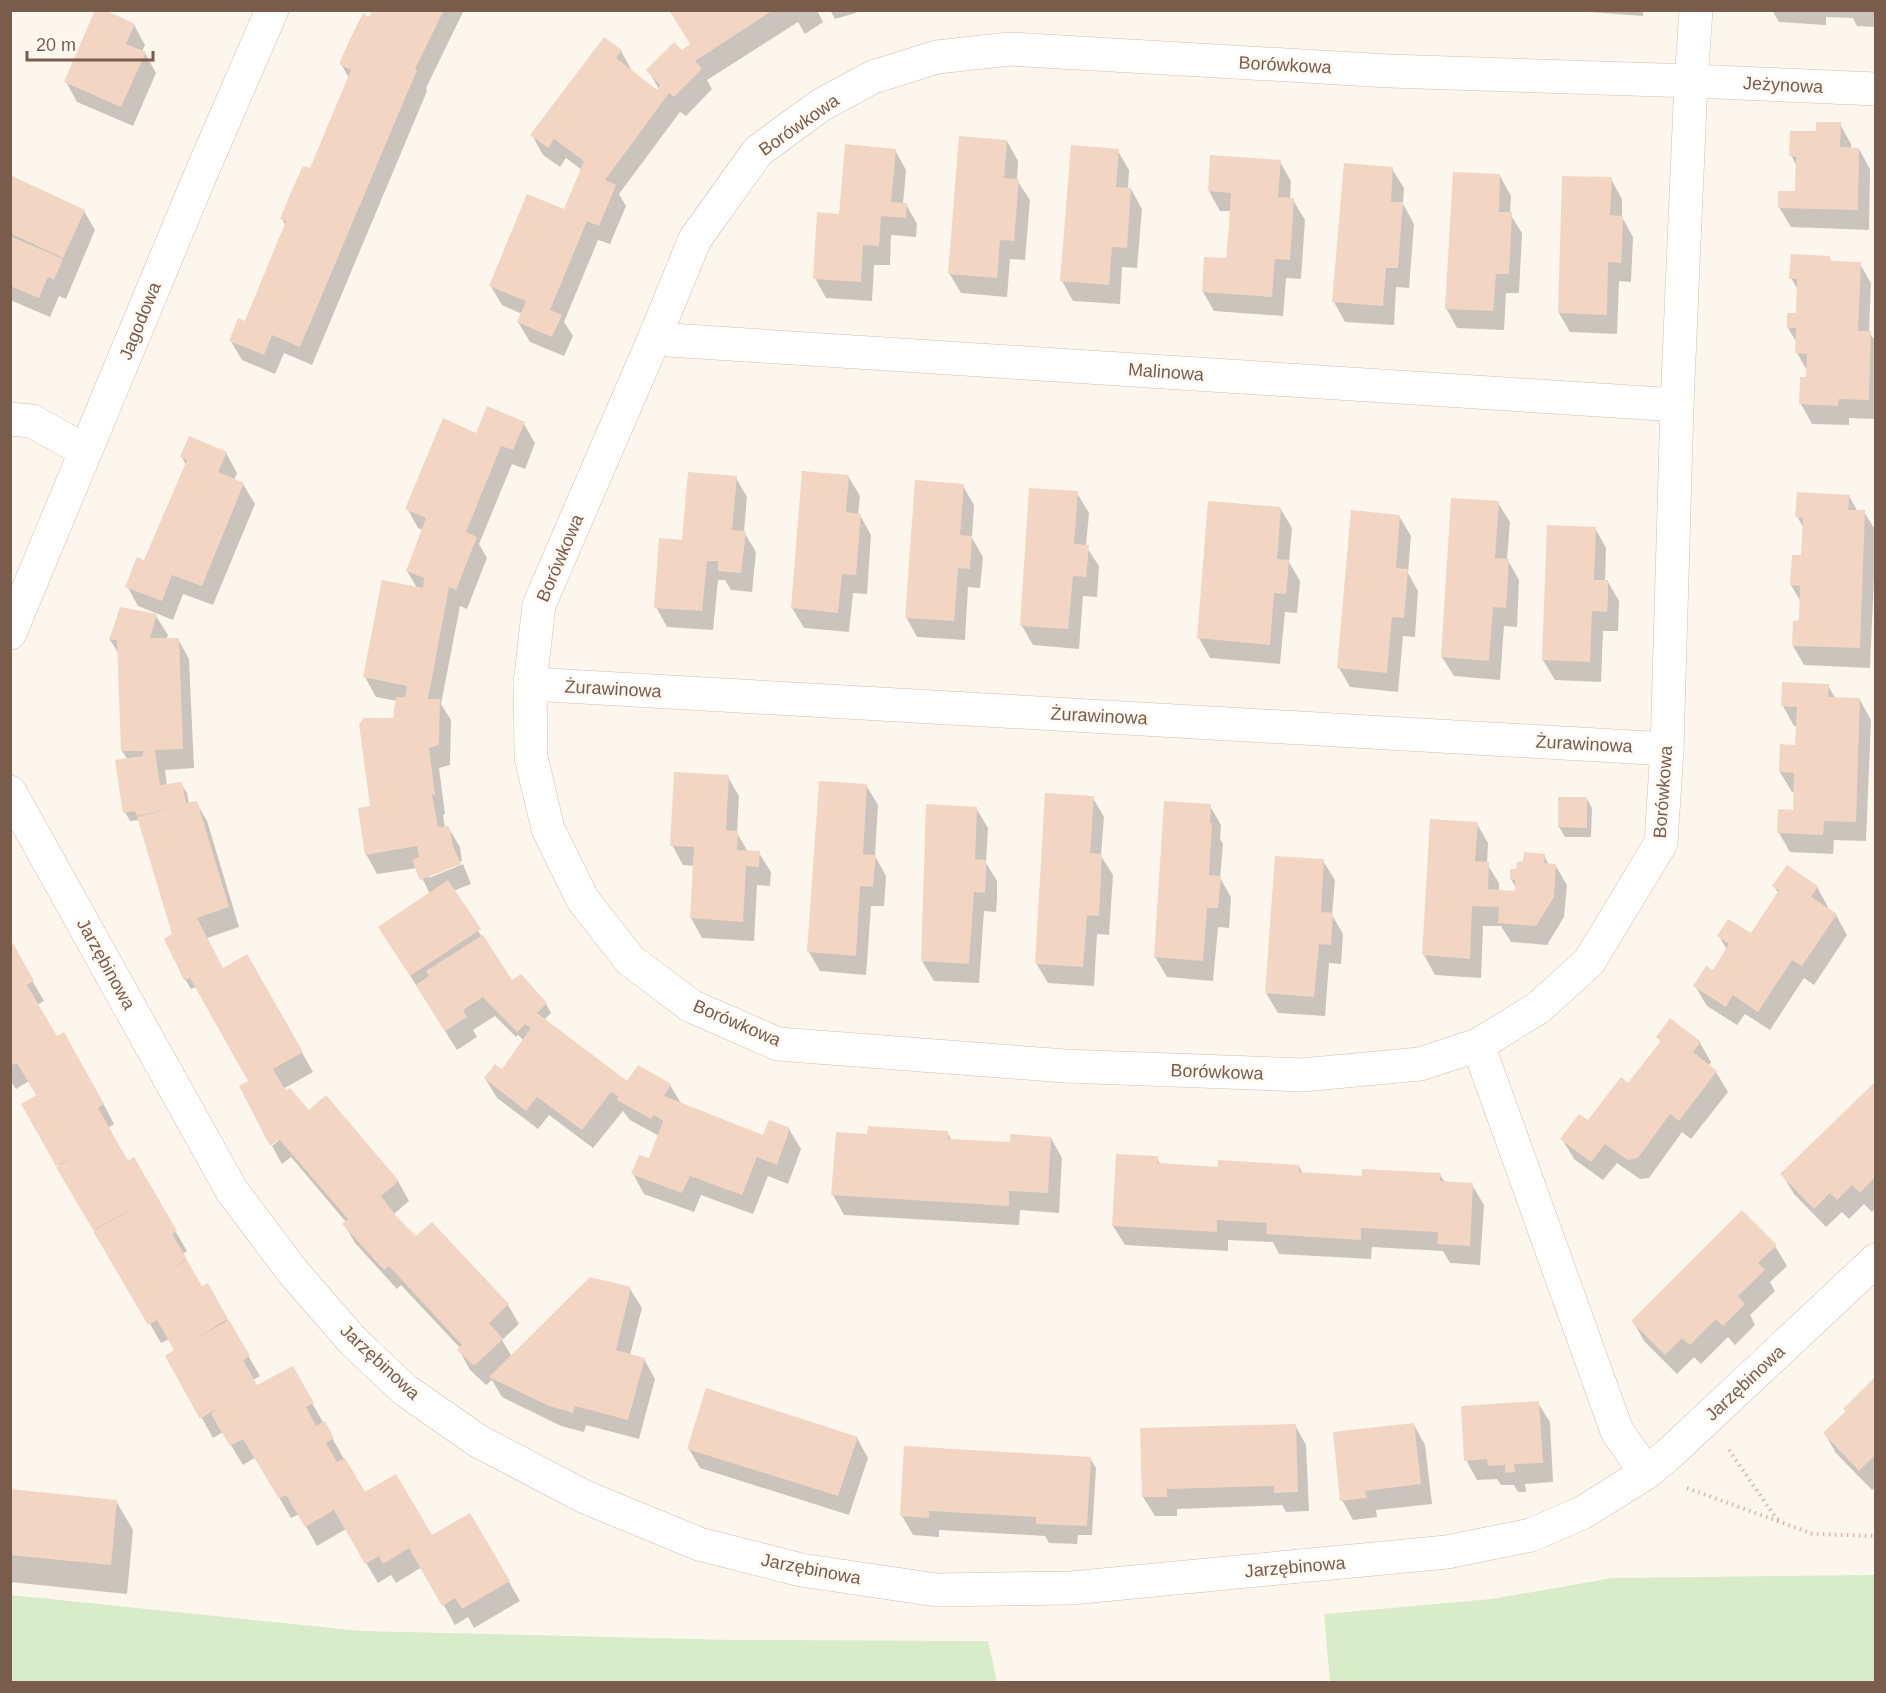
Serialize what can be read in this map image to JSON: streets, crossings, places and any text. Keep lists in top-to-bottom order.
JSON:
{
  "streets": {
    "street": [
      "Borówkowa",
      "Jeżynowa",
      "Jagodowa",
      "Malinowa",
      "Żurawinowa",
      "Jarzębinowa"
    ]
  },
  "crossings": [
    ["Borówkowa", "Jeżynowa"],
    ["Borówkowa", "Malinowa"],
    ["Borówkowa", "Żurawinowa"]
  ],
  "scale_bar": "20 m"
}
